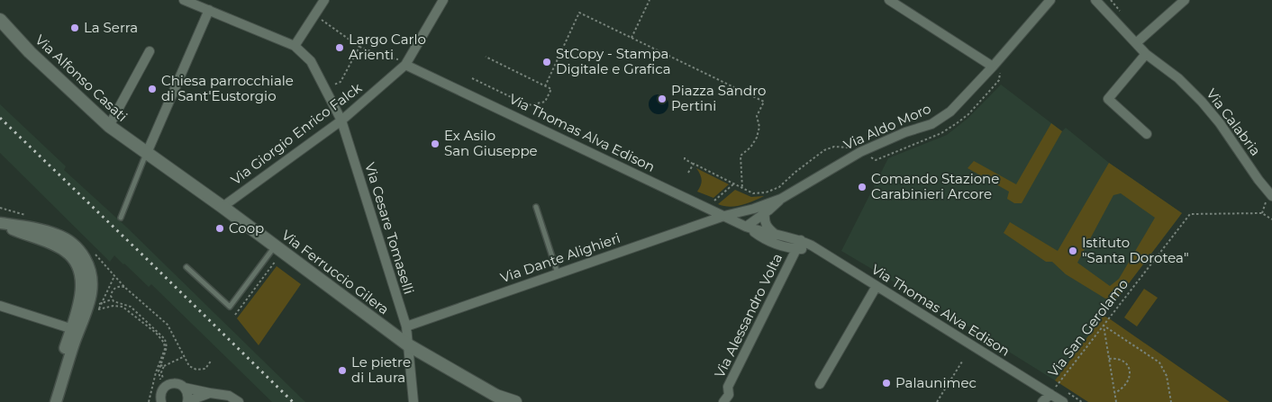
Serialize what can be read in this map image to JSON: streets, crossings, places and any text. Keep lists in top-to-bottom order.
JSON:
{
  "streets": {
    "main road": ["Via Alfonso Casati", "Via Ferruccio Gilera"],
    "street": [
      "Via Calabria",
      "Via Aldo Moro",
      "Via Thomas Alva Edison",
      "Via Giorgio Enrico Falck",
      "Via Cesare Tomaselli",
      "Via Dante Alighieri",
      "Via Alessandro Volta"
    ],
    "path": ["Via San Gerolamo"]
  },
  "crossings": [
    ["Via Alfonso Casati", "Via Ferruccio Gilera"],
    ["Via Aldo Moro", "Via Thomas Alva Edison"],
    ["Via Aldo Moro", "Via Dante Alighieri"],
    ["Via Thomas Alva Edison", "Via Giorgio Enrico Falck"],
    ["Via Thomas Alva Edison", "Via Dante Alighieri"],
    ["Via Thomas Alva Edison", "Via Alessandro Volta"],
    ["Via Thomas Alva Edison", "Via San Gerolamo"],
    ["Via Giorgio Enrico Falck", "Via Cesare Tomaselli"],
    ["Via Giorgio Enrico Falck", "Via Ferruccio Gilera"],
    ["Via Cesare Tomaselli", "Via Dante Alighieri"],
    ["Via Cesare Tomaselli", "Via Ferruccio Gilera"]
  ],
  "places": [
    "La Serra",
    "Largo Carlo Arienti",
    "StCopy - Stampa Digitale e Grafica",
    "Chiesa parrocchiale di Sant'Eustorgio",
    "Piazza Sandro Pertini",
    "Ex Asilo San Giuseppe",
    "Comando Stazione Carabinieri Arcore",
    "Coop",
    "Istituto \"Santa Dorotea\"",
    "Le pietre di Laura",
    "Palaunimec"
  ]
}
